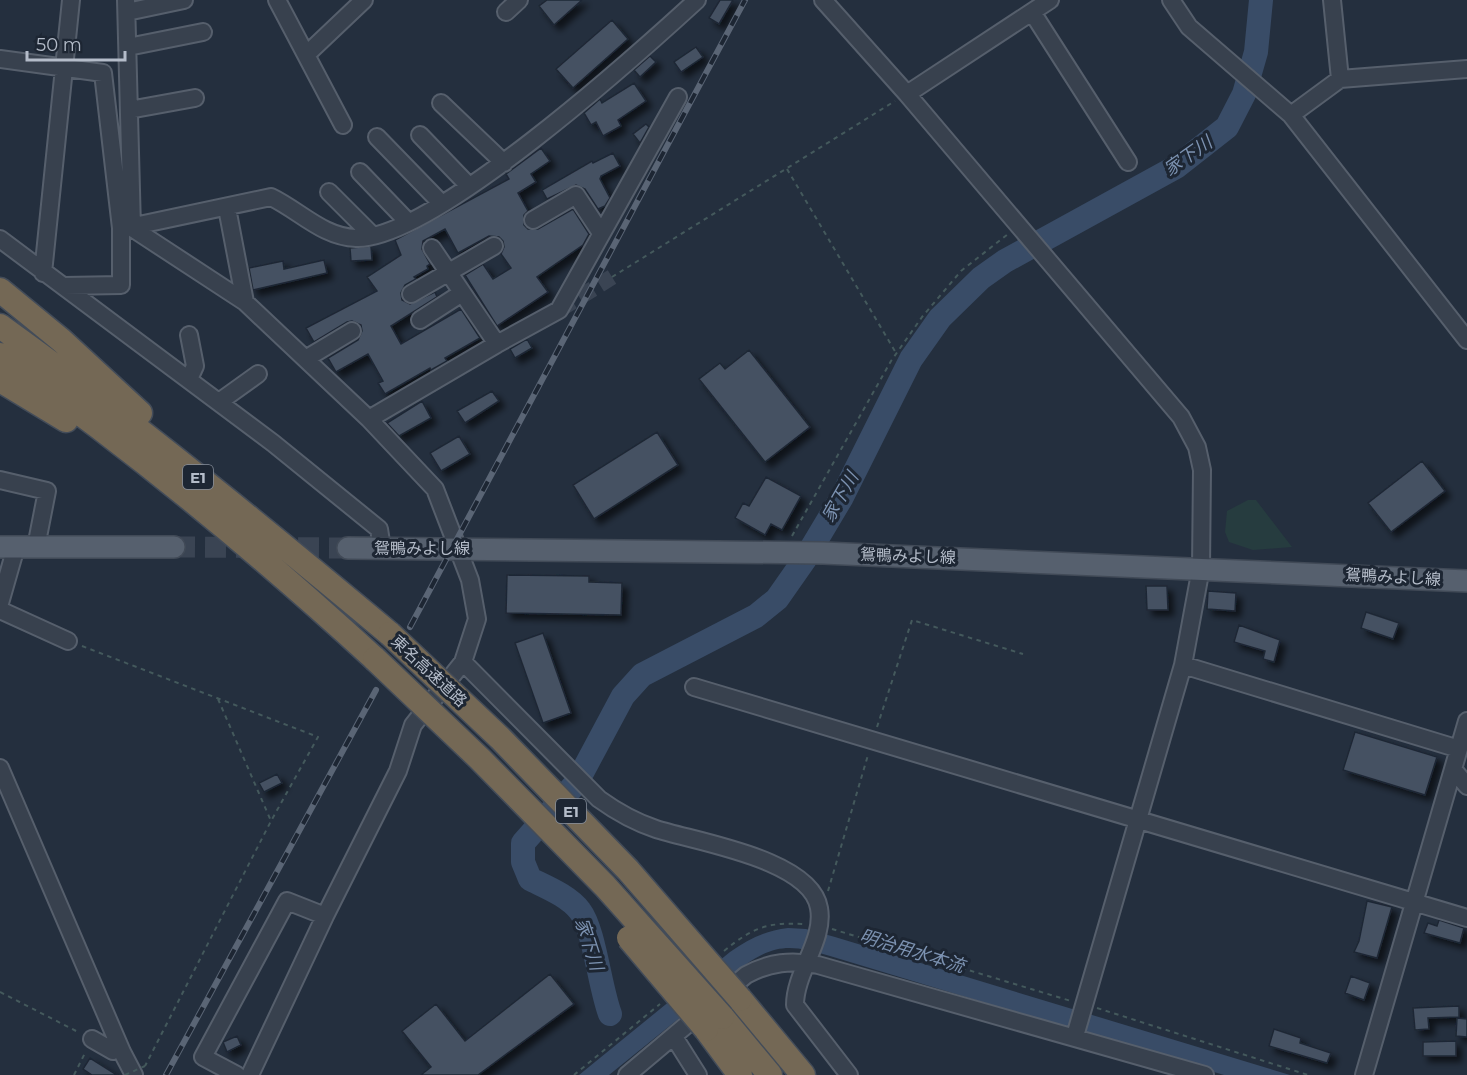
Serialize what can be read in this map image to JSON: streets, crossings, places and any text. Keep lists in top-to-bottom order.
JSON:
{
  "streets": {
    "highway": ["E1", "東名高速道路"],
    "main road": ["鴛鴨みよし線"]
  },
  "water": ["家下川", "明治用水本流"],
  "scale_bar": "50 m"
}
